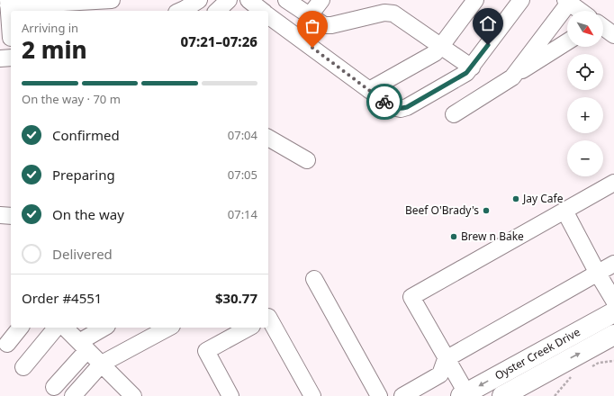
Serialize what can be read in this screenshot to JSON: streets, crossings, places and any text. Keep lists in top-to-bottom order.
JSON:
{
  "streets": {
    "main road": ["Oyster Creek Drive"]
  },
  "places": ["Jay Cafe", "Beef O'Brady's", "Brew n Bake"],
  "north": "bottom right",
  "page": {
    "map_buttons": ["+", "−"],
    "heading": ["2 min", "Arriving in", "07:21–07:26"],
    "panel": ["Order #4551", "$30.77"],
    "bar": "On the way · 70 m",
    "list": [
      ["Confirmed", "07:04"],
      ["Preparing", "07:05"],
      ["On the way", "07:14"],
      "Delivered"
    ]
  }
}
